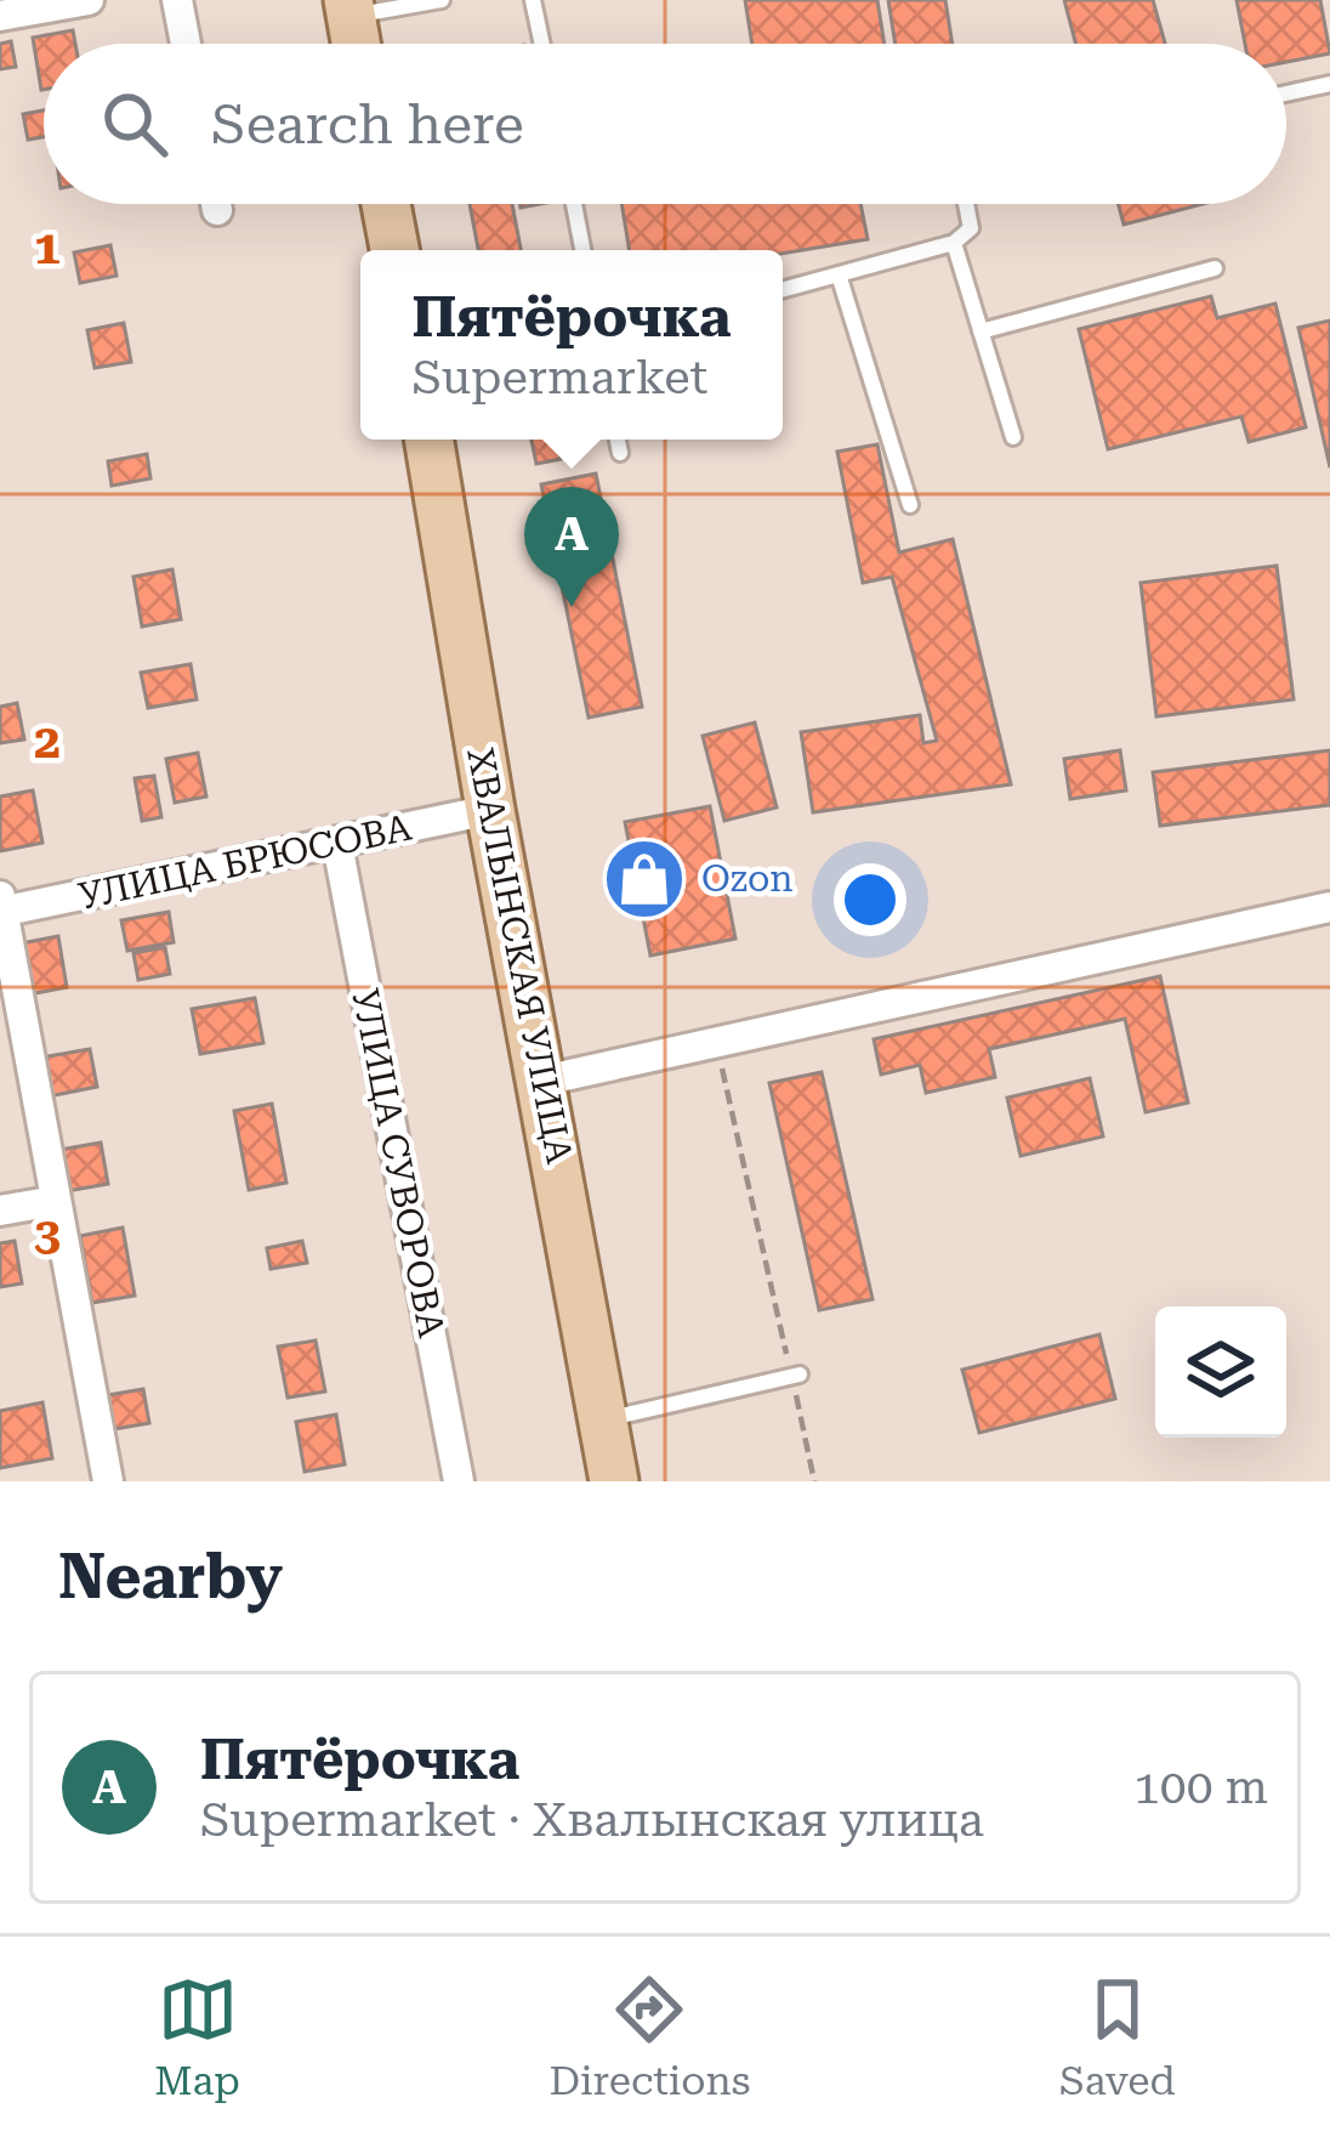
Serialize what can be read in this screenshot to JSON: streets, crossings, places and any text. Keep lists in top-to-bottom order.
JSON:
{
  "streets": {
    "main road": ["ХВАЛЫНСКАЯ УЛИЦА"],
    "street": ["УЛИЦА БРЮСОВА", "УЛИЦА СУВОРОВА"]
  },
  "crossings": [
    ["УЛИЦА БРЮСОВА", "ХВАЛЫНСКАЯ УЛИЦА"],
    ["УЛИЦА БРЮСОВА", "УЛИЦА СУВОРОВА"]
  ],
  "places": {
    "shop": ["Ozon"]
  },
  "page": {
    "search": "Search here",
    "popup": ["Пятёрочка", "Supermarket"],
    "pins": "A",
    "heading": "Nearby",
    "list": [
      {
        "mark": "A",
        "name": "Пятёрочка",
        "note": "Supermarket · Хвалынская улица",
        "value": "100 m"
      }
    ],
    "nav": ["Map", "Directions", "Saved"]
  },
  "grid": {
    "rows": ["1", "2", "3"]
  }
}
